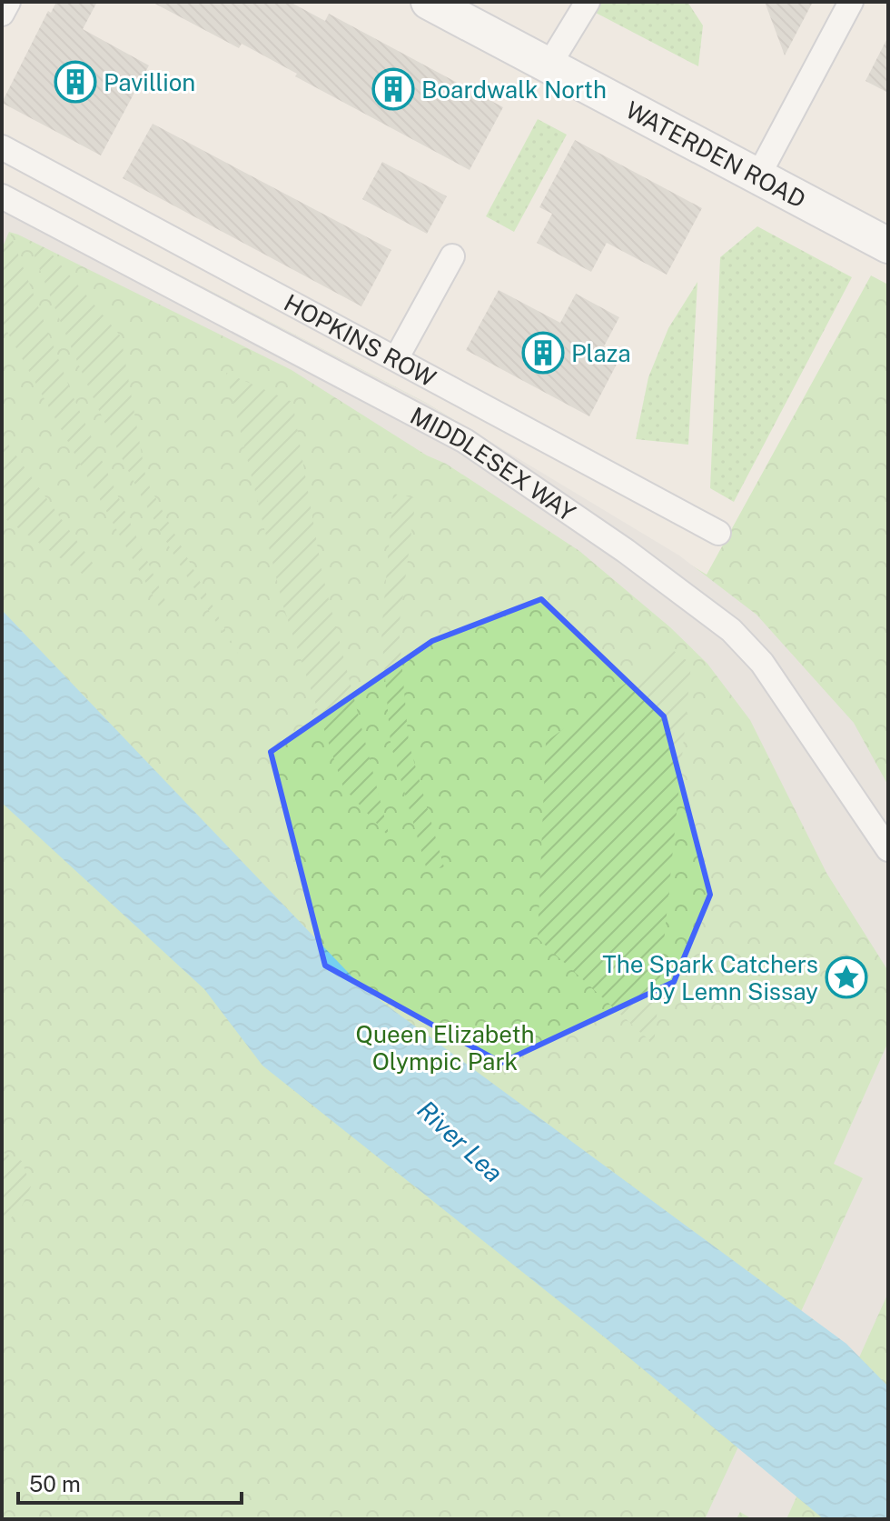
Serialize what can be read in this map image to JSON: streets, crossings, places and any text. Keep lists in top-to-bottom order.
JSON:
{
  "streets": {
    "street": ["WATERDEN ROAD", "HOPKINS ROW", "MIDDLESEX WAY"]
  },
  "water": ["River Lea"],
  "parks": ["Queen Elizabeth Olympic Park"],
  "places": {
    "building": ["Pavillion", "Boardwalk North", "Plaza"],
    "place": ["The Spark Catchers by Lemn Sissay"]
  },
  "scale_bar": "50 m"
}
